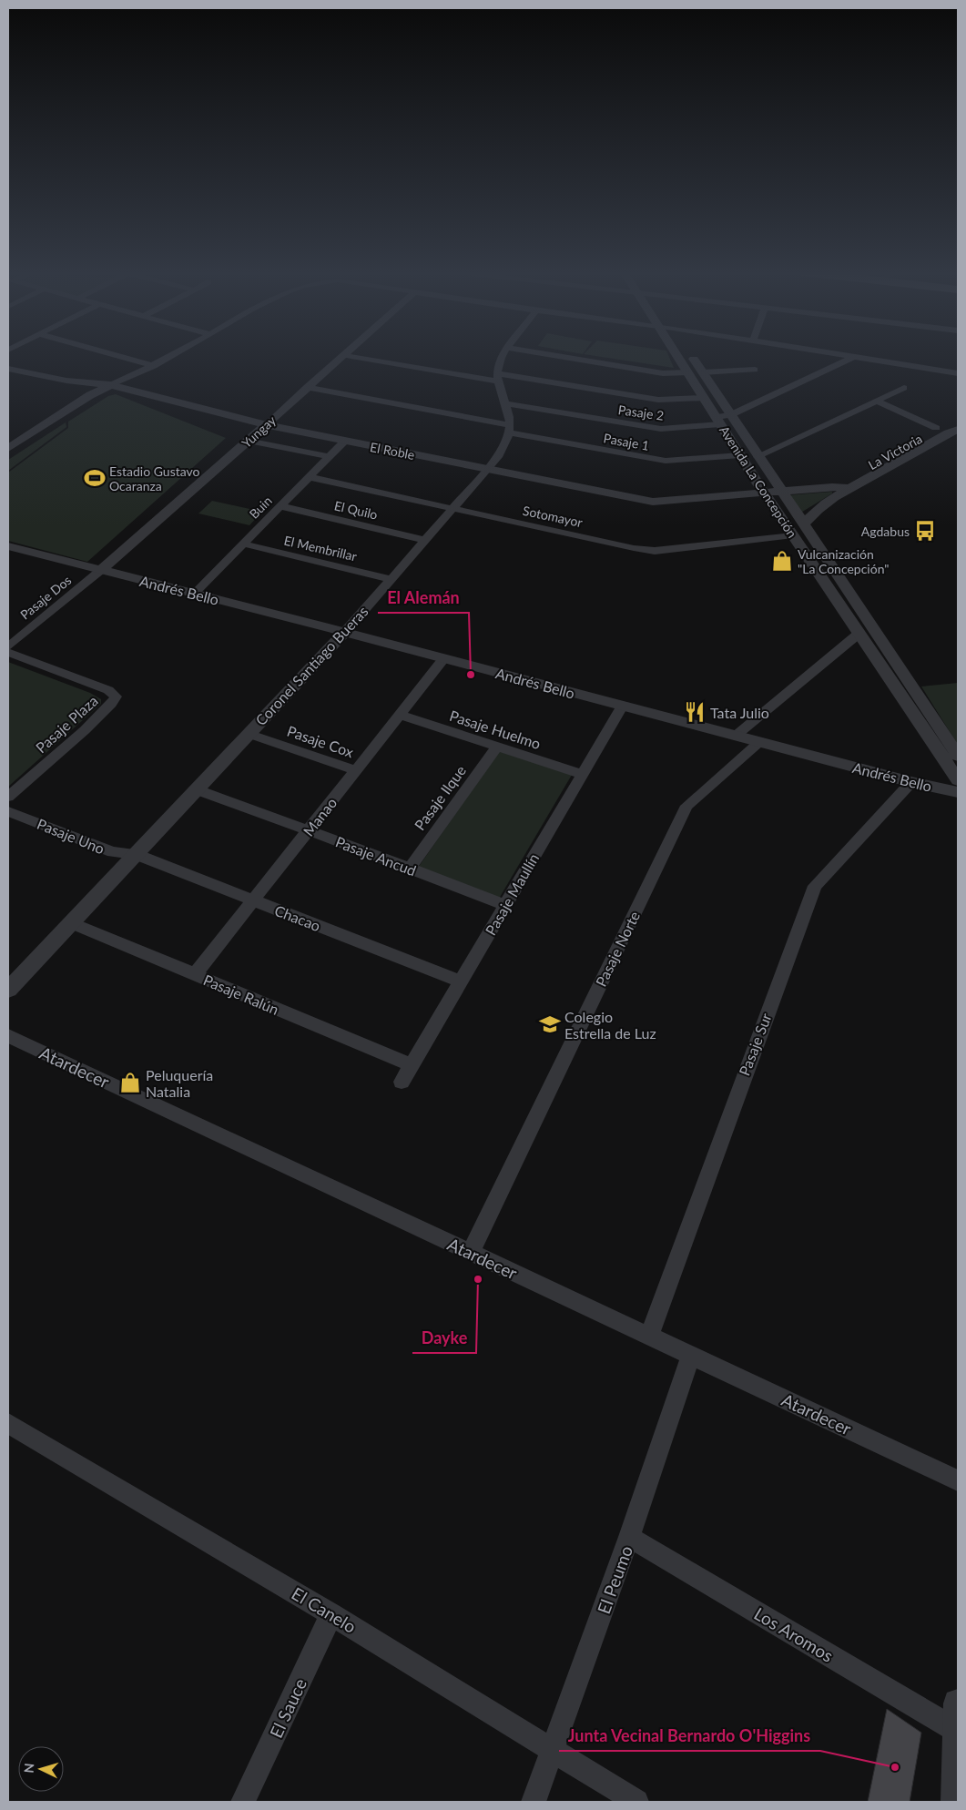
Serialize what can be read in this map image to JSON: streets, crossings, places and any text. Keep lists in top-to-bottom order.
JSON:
{
  "streets": {
    "street": [
      "Pasaje 2",
      "Yungay",
      "Pasaje 1",
      "El Roble",
      "La Victoria",
      "Avenida La Concepción",
      "Buin",
      "El Quilo",
      "Sotomayor",
      "El Membrillar",
      "Andrés Bello",
      "Pasaje Dos",
      "Coronel Santiago Bueras",
      "Pasaje Plaza",
      "Pasaje Huelmo",
      "Pasaje Cox",
      "Pasaje Ilque",
      "Manao",
      "Pasaje Uno",
      "Pasaje Ancud",
      "Pasaje Maullín",
      "Chacao",
      "Pasaje Norte",
      "Pasaje Ralún",
      "Pasaje Sur",
      "Atardecer",
      "El Peumo",
      "El Canelo",
      "Los Aromos",
      "El Sauce"
    ]
  },
  "crossings": [
    ["Pasaje 2", "Avenida La Concepción"],
    ["Yungay", "Pasaje 1"],
    ["Yungay", "El Roble"],
    ["Yungay", "Andrés Bello"],
    ["Yungay", "Pasaje Dos"],
    ["Pasaje 1", "Avenida La Concepción"],
    ["Pasaje 1", "Coronel Santiago Bueras"],
    ["El Roble", "La Victoria"],
    ["El Roble", "Avenida La Concepción"],
    ["El Roble", "Buin"],
    ["El Roble", "Coronel Santiago Bueras"],
    ["La Victoria", "Avenida La Concepción"],
    ["Avenida La Concepción", "Sotomayor"],
    ["Buin", "El Quilo"],
    ["Buin", "Sotomayor"],
    ["Buin", "El Membrillar"],
    ["Buin", "Andrés Bello"],
    ["El Quilo", "Coronel Santiago Bueras"],
    ["Sotomayor", "Coronel Santiago Bueras"],
    ["El Membrillar", "Coronel Santiago Bueras"],
    ["Andrés Bello", "Pasaje Dos"],
    ["Andrés Bello", "Coronel Santiago Bueras"],
    ["Andrés Bello", "Manao"],
    ["Andrés Bello", "Pasaje Maullín"],
    ["Andrés Bello", "Pasaje Norte"],
    ["Andrés Bello", "Pasaje Sur"],
    ["Coronel Santiago Bueras", "Pasaje Cox"],
    ["Coronel Santiago Bueras", "Pasaje Uno"],
    ["Coronel Santiago Bueras", "Pasaje Ancud"],
    ["Coronel Santiago Bueras", "Chacao"],
    ["Coronel Santiago Bueras", "Pasaje Ralún"],
    ["Pasaje Huelmo", "Pasaje Ilque"],
    ["Pasaje Huelmo", "Manao"],
    ["Pasaje Huelmo", "Pasaje Maullín"],
    ["Pasaje Cox", "Manao"],
    ["Pasaje Ilque", "Pasaje Ancud"],
    ["Manao", "Pasaje Ancud"],
    ["Manao", "Chacao"],
    ["Manao", "Pasaje Ralún"],
    ["Pasaje Uno", "Chacao"],
    ["Pasaje Ancud", "Pasaje Maullín"],
    ["Pasaje Maullín", "Chacao"],
    ["Pasaje Maullín", "Pasaje Ralún"],
    ["Pasaje Norte", "Atardecer"],
    ["Pasaje Sur", "Atardecer"],
    ["Atardecer", "El Peumo"],
    ["El Peumo", "El Canelo"],
    ["El Peumo", "Los Aromos"],
    ["El Canelo", "El Sauce"]
  ],
  "places": {
    "sports": ["Estadio Gustavo Ocaranza"],
    "bus stop": ["Agdabus"],
    "shop": ["Vulcanización \"La Concepción\"", "Peluquería Natalia"],
    "other": ["El Alemán", "Dayke", "Junta Vecinal Bernardo O'Higgins"],
    "restaurant": ["Tata Julio"],
    "school or university": ["Colegio Estrella de Luz"]
  },
  "north": "left"
}
